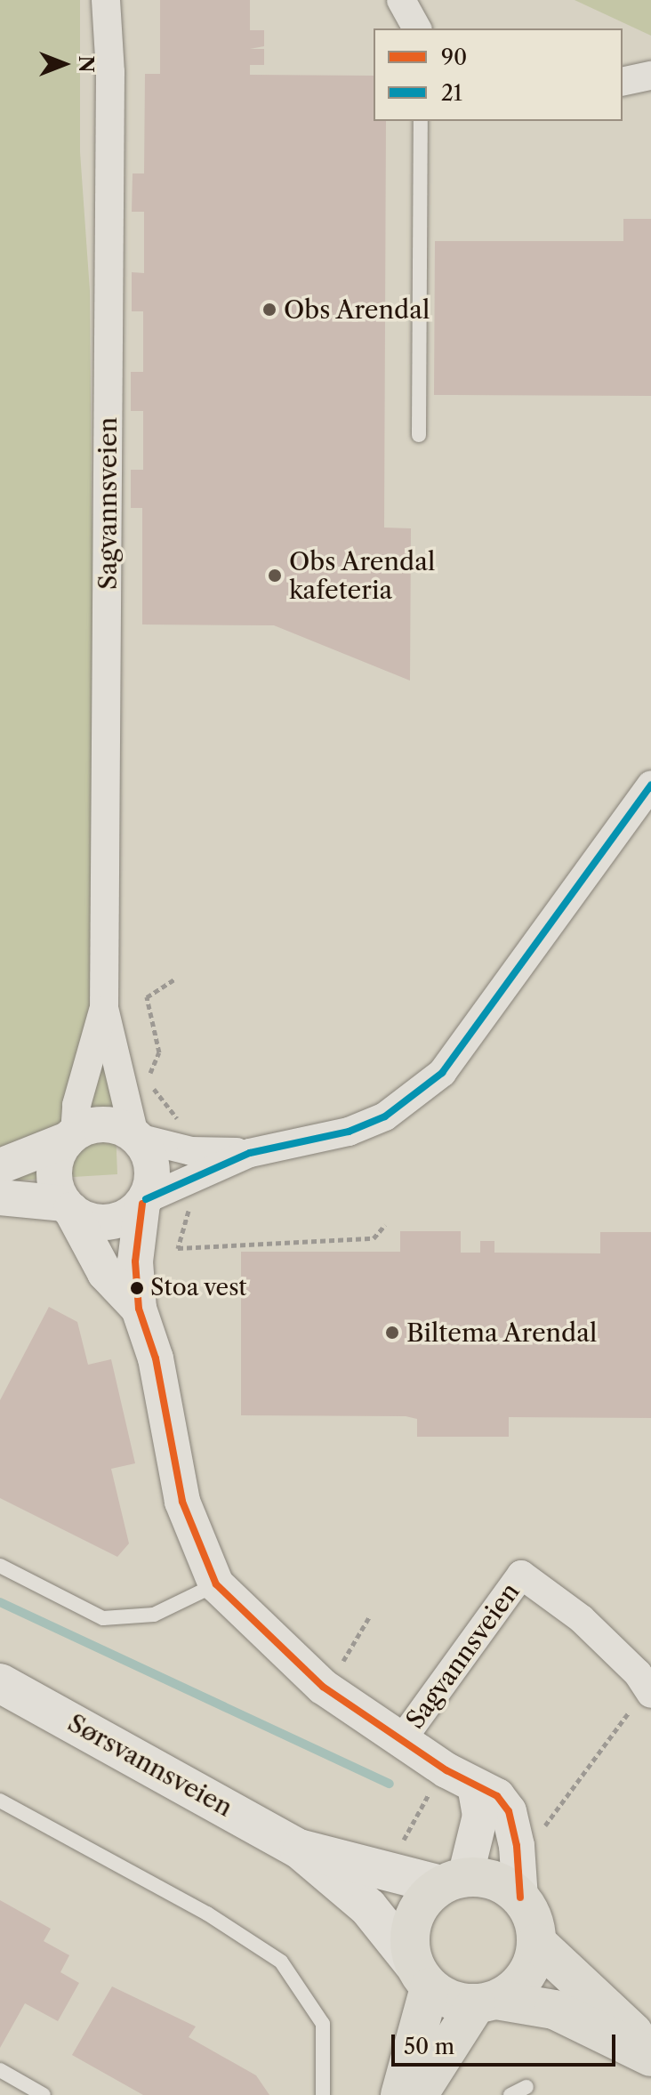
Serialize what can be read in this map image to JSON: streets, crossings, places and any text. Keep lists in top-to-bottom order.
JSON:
{
  "streets": {
    "main road": ["Sørsvannsveien"],
    "street": ["Sagvannsveien"]
  },
  "crossings": [
    ["Sagvannsveien", "Sørsvannsveien"]
  ],
  "places": [
    "Obs Arendal",
    "Obs Arendal kafeteria",
    "Stoa vest",
    "Biltema Arendal"
  ],
  "lines": ["transit line 21", "transit line 90"],
  "legend": ["90", "21"],
  "scale_bar": "50 m",
  "north": "right"
}
